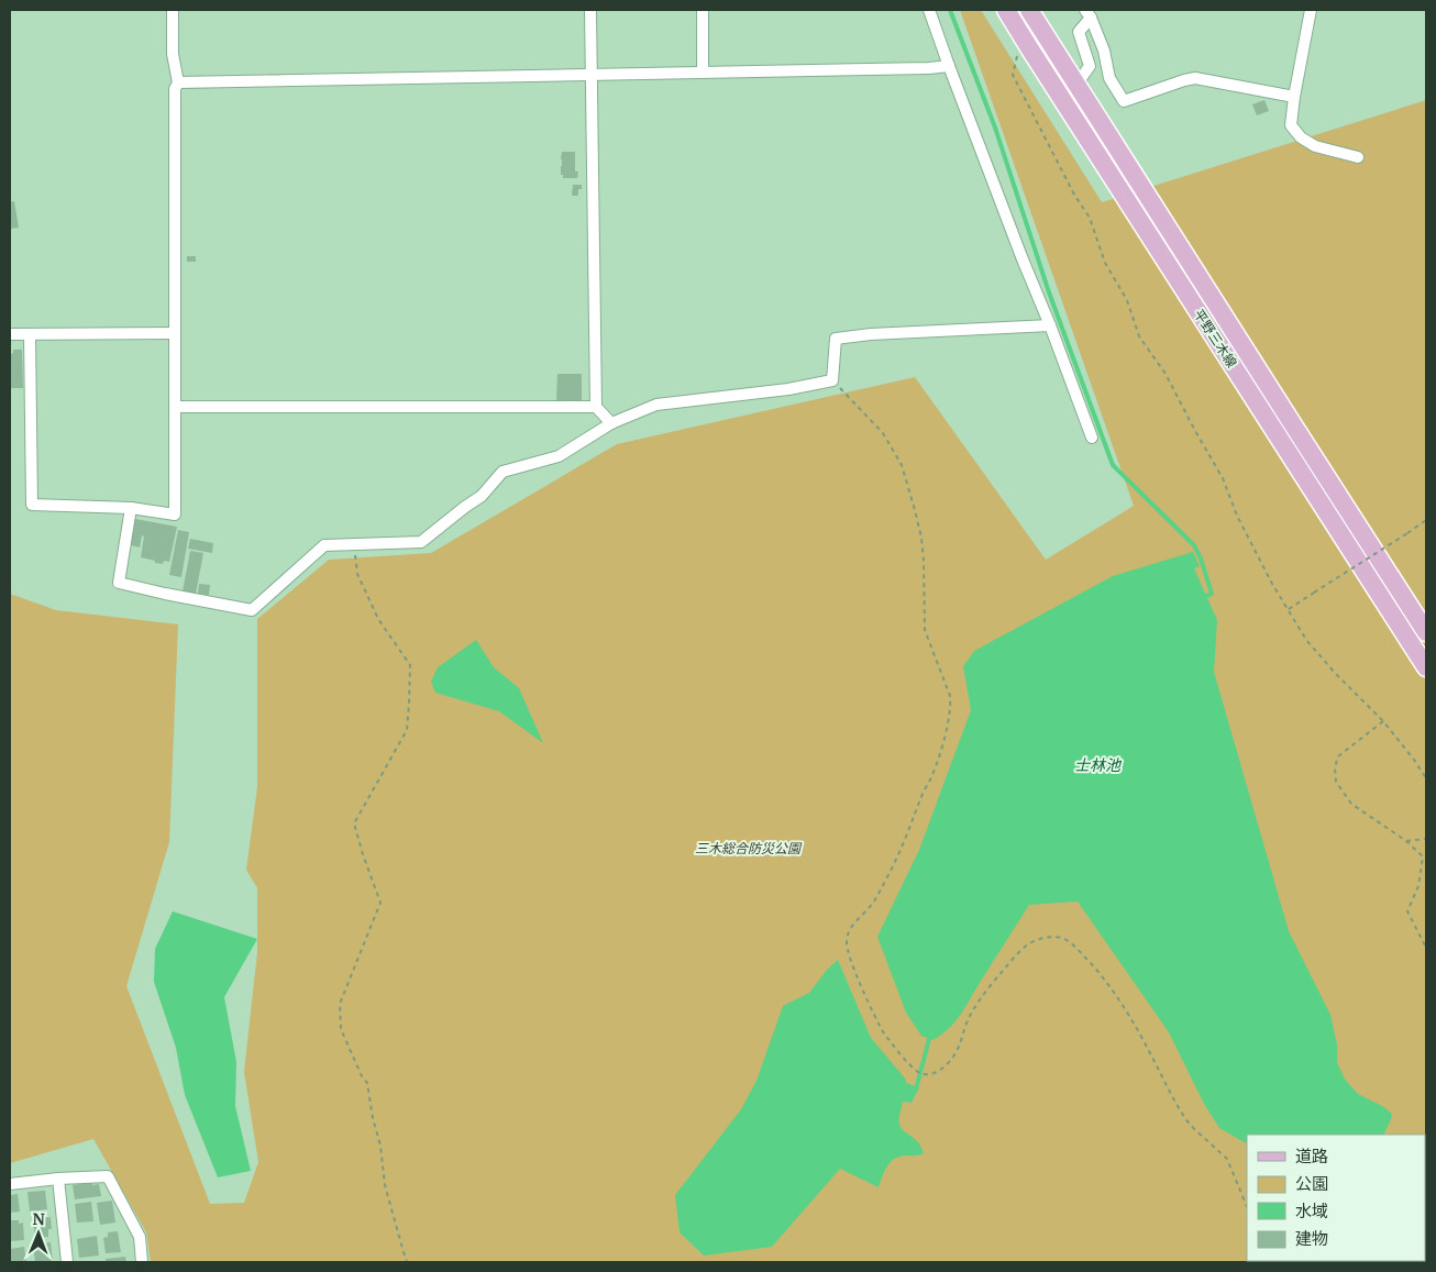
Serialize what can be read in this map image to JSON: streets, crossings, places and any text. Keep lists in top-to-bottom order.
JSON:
{
  "streets": {
    "main road": ["平野三木線"]
  },
  "water": ["士林池"],
  "parks": ["三木総合防災公園"],
  "legend": [
    "道路",
    "公園",
    "水域",
    "建物"
  ],
  "north": "top"
}
